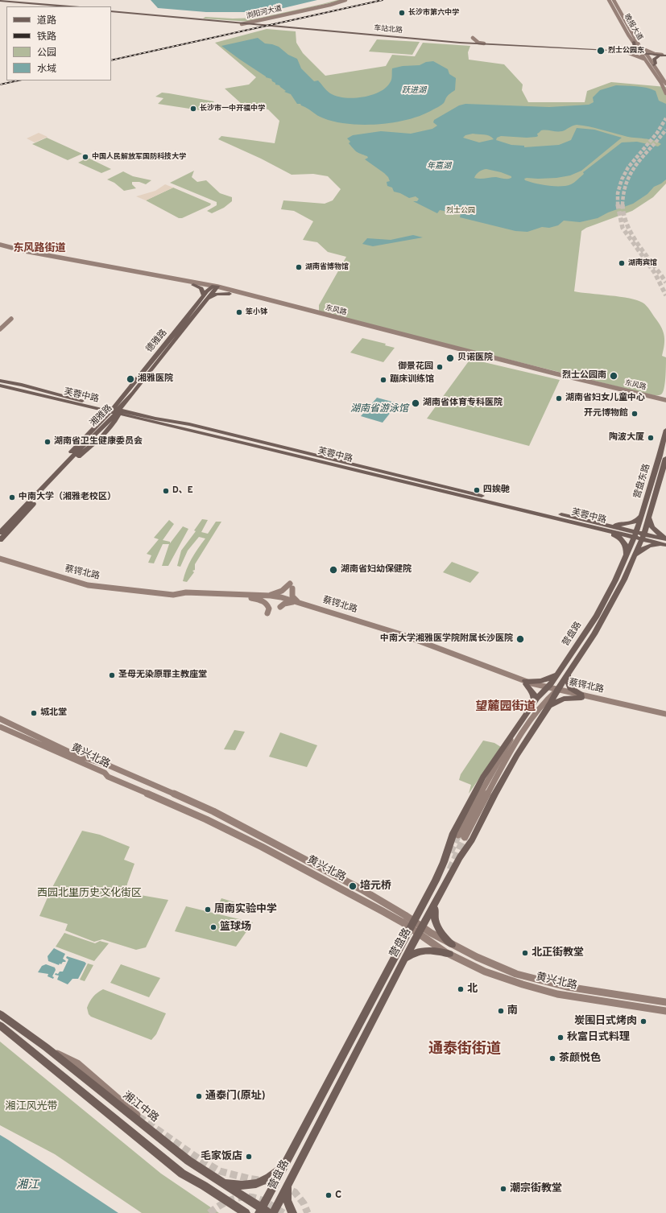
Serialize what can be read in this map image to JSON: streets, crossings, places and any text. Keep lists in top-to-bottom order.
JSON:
{
  "streets": {
    "main road": [
      "浏阳河大道",
      "晚报大道",
      "车站北路",
      "东风路",
      "德雅路",
      "芙蓉中路",
      "湘雅路",
      "营盘东路",
      "蔡锷北路",
      "营盘路",
      "黄兴北路",
      "湘江中路"
    ]
  },
  "crossings": [
    ["浏阳河大道", "车站北路"],
    ["晚报大道", "车站北路"],
    ["东风路", "德雅路"],
    ["德雅路", "芙蓉中路"],
    ["德雅路", "湘雅路"],
    ["芙蓉中路", "湘雅路"],
    ["芙蓉中路", "营盘东路"],
    ["芙蓉中路", "营盘路"],
    ["营盘东路", "营盘路"],
    ["蔡锷北路", "营盘路"],
    ["营盘路", "黄兴北路"],
    ["营盘路", "湘江中路"]
  ],
  "districts": ["东风路街道", "望麓园街道", "通泰街街道"],
  "water": [
    "跃进湖",
    "年嘉湖",
    "湖南省游泳馆",
    "湘江"
  ],
  "parks": ["烈士公园", "西园北里历史文化街区", "湘江风光带"],
  "places": [
    "长沙市第六中学",
    "烈士公园东",
    "长沙市一中开福中学",
    "中国人民解放军国防科技大学",
    "湖南宾馆",
    "湖南省博物馆",
    "笨小钵",
    "贝诺医院",
    "御景花园",
    "烈士公园南",
    "湘雅医院",
    "蹦床训练馆",
    "湖南省妇女儿童中心",
    "湖南省体育专科医院",
    "开元博物館",
    "陶波大厦",
    "湖南省卫生健康委员会",
    "四娭毑",
    "D、E",
    "中南大学（湘雅老校区）",
    "湖南省妇幼保健院",
    "中南大学湘雅医学院附属长沙医院",
    "圣母无染原罪主教座堂",
    "城北堂",
    "培元桥",
    "周南实验中学",
    "篮球场",
    "北正街教堂",
    "北",
    "南",
    "炭围日式烤肉",
    "秋富日式料理",
    "茶颜悦色",
    "通泰门(原址)",
    "毛家饭店",
    "潮宗街教堂",
    "C"
  ],
  "legend": [
    "道路",
    "铁路",
    "公园",
    "水域"
  ]
}
